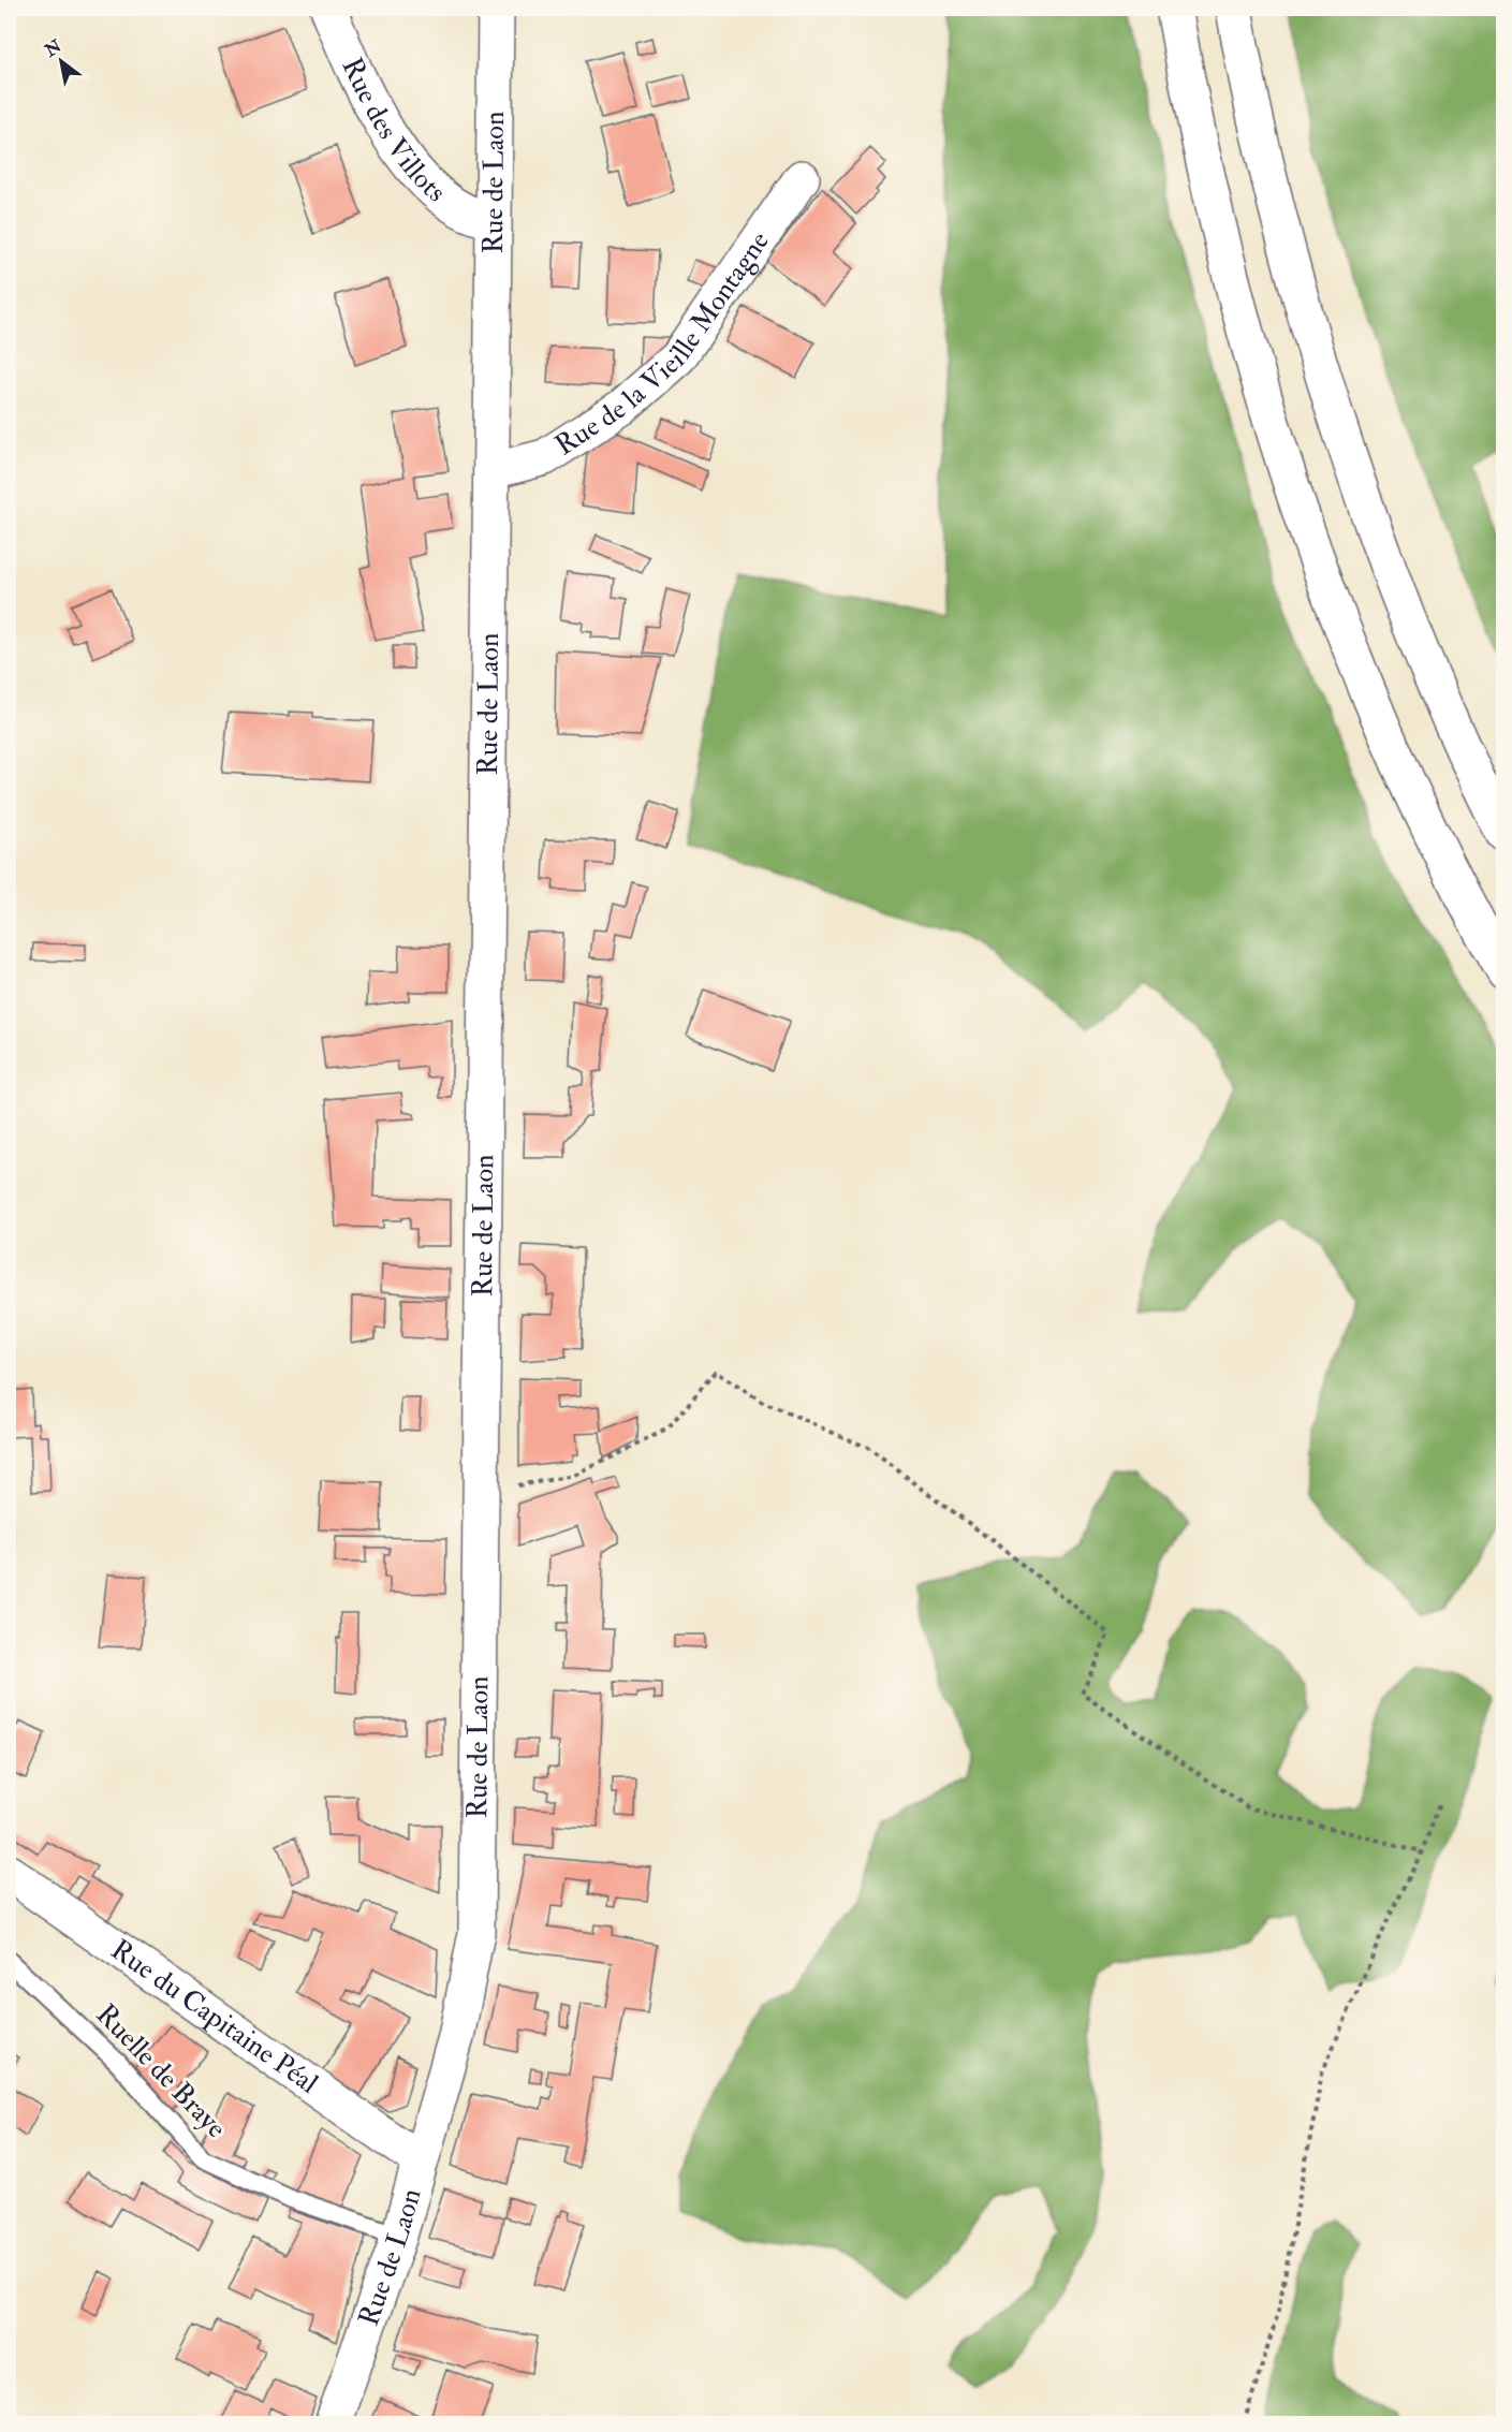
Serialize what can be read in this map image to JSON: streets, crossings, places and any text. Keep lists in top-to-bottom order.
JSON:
{
  "streets": {
    "street": [
      "Rue des Villots",
      "Rue de Laon",
      "Rue de la Vieille Montagne",
      "Rue du Capitaine Péal"
    ],
    "lane": ["Ruelle de Braye"]
  },
  "crossings": [
    ["Rue des Villots", "Rue de Laon"],
    ["Rue de Laon", "Rue de la Vieille Montagne"],
    ["Rue de Laon", "Rue du Capitaine Péal"],
    ["Rue de Laon", "Ruelle de Braye"]
  ],
  "north": "top left"
}
